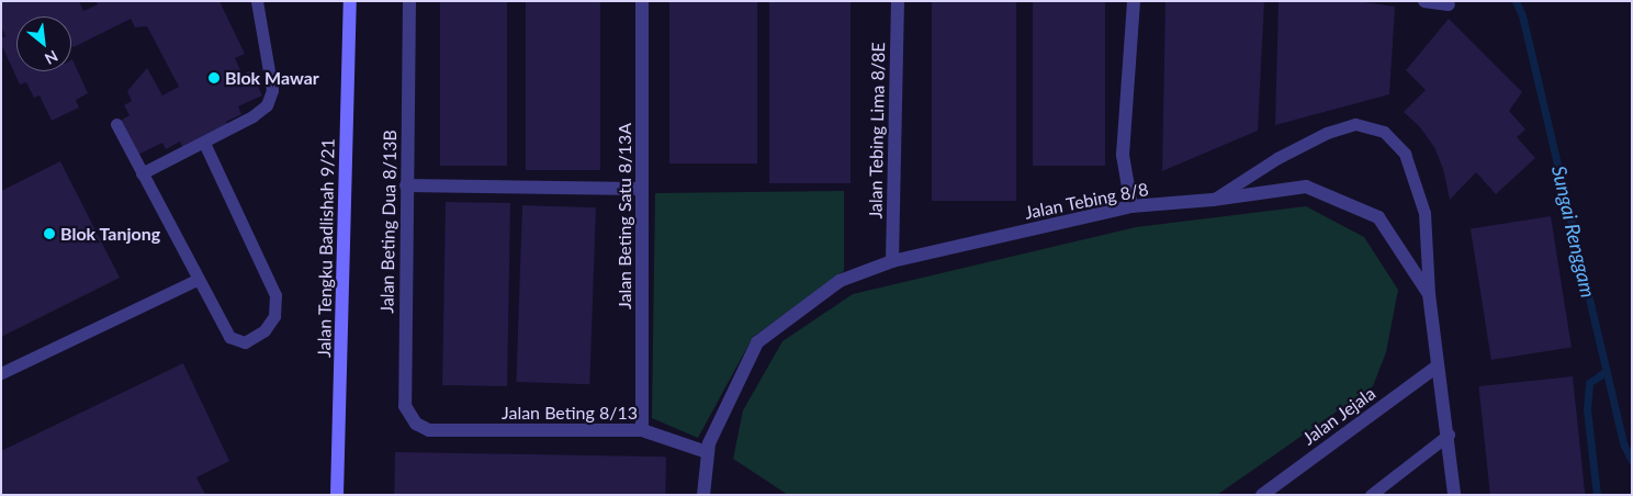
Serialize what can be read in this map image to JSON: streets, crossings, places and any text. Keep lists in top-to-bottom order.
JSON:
{
  "streets": {
    "street": [
      "Jalan Tebing Lima 8/8E",
      "Jalan Tebing 8/8",
      "Jalan Beting Satu 8/13A",
      "Jalan Beting Dua 8/13B",
      "Jalan Tengku Badlishah 9/21",
      "Jalan Beting 8/13",
      "Jalan Jejala"
    ]
  },
  "crossings": [
    ["Jalan Tebing Lima 8/8E", "Jalan Tebing 8/8"],
    ["Jalan Tebing 8/8", "Jalan Beting 8/13"],
    ["Jalan Tebing 8/8", "Jalan Jejala"],
    ["Jalan Beting Satu 8/13A", "Jalan Beting 8/13"],
    ["Jalan Beting Dua 8/13B", "Jalan Beting 8/13"]
  ],
  "water": ["Sungai Renggam"],
  "places": ["Blok Mawar", "Blok Tanjong"],
  "north": "bottom right"
}
